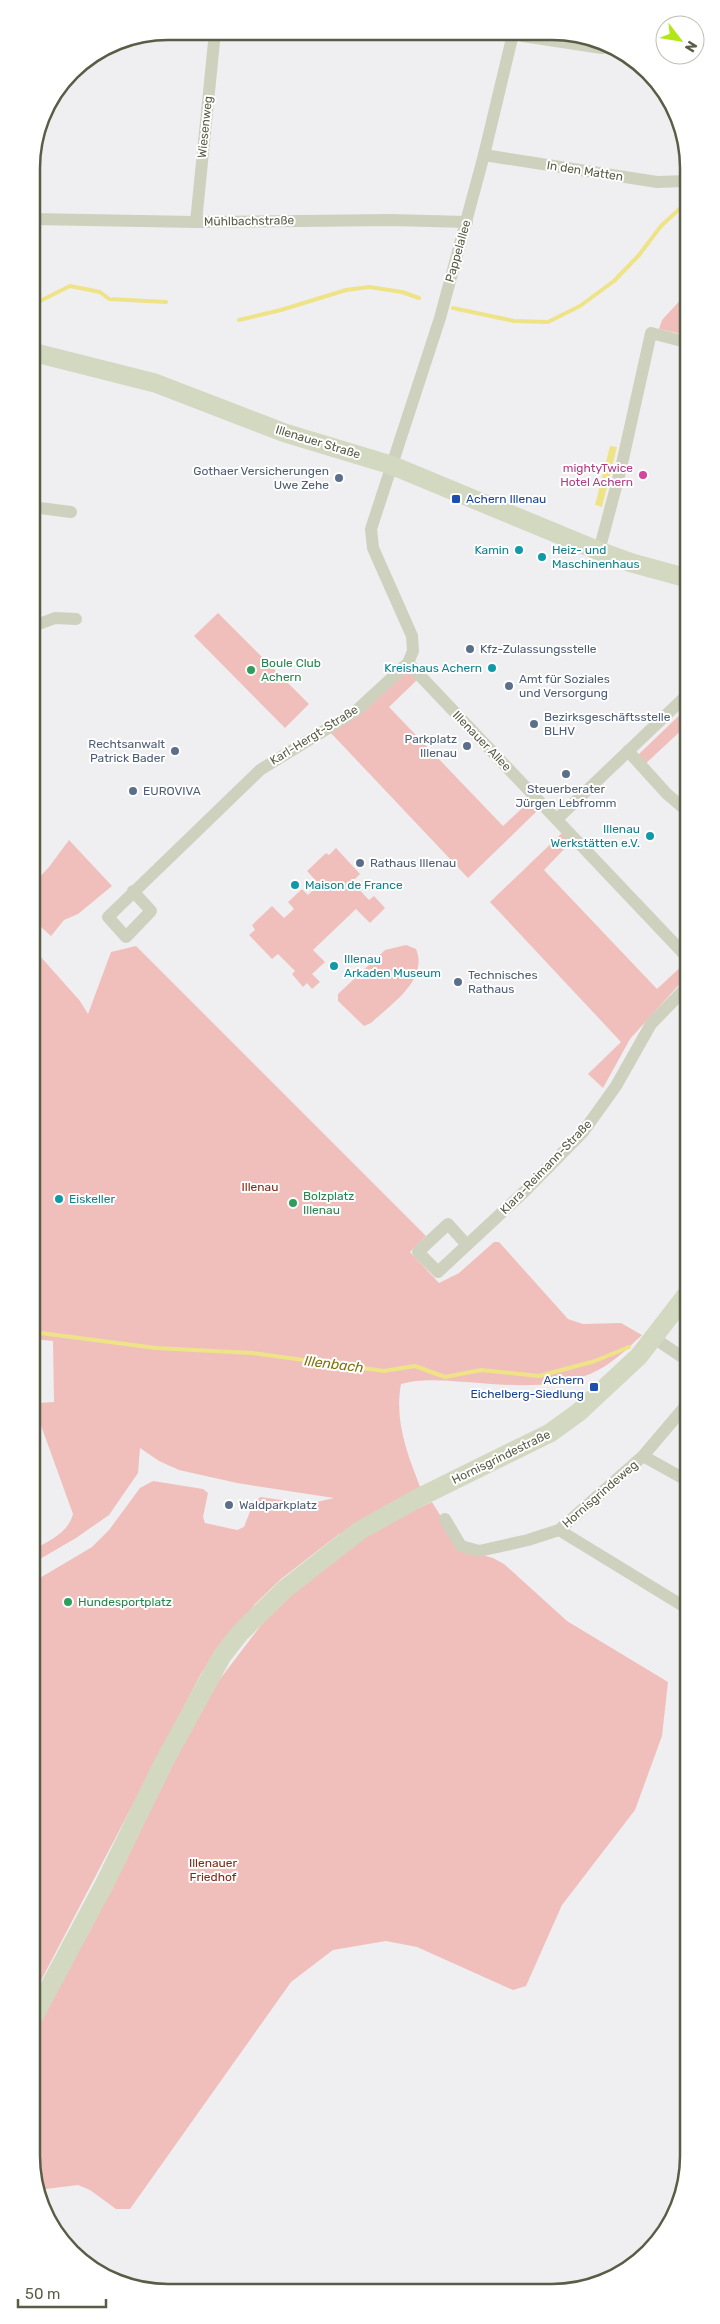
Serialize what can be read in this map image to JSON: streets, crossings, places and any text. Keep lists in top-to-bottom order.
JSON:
{
  "streets": {
    "main road": ["Illenauer Straße", "Hornisgrindestraße"],
    "street": [
      "Wiesenweg",
      "In den Matten",
      "Mühlbachstraße",
      "Pappelallee",
      "Karl-Hergt-Straße",
      "Illenauer Allee",
      "Klara-Reimann-Straße",
      "Hornisgrindeweg"
    ]
  },
  "crossings": [
    ["Wiesenweg", "Mühlbachstraße"],
    ["In den Matten", "Pappelallee"],
    ["Mühlbachstraße", "Pappelallee"],
    ["Pappelallee", "Illenauer Straße"],
    ["Karl-Hergt-Straße", "Illenauer Allee"]
  ],
  "water": ["Illenbach"],
  "parks": ["Illenau", "Illenauer Friedhof"],
  "places": {
    "other": [
      "mightyTwice Hotel Achern",
      "Gothaer Versicherungen Uwe Zehe",
      "Kamin",
      "Heiz- und Maschinenhaus",
      "Kfz-Zulassungsstelle",
      "Kreishaus Achern",
      "Boule Club Achern",
      "Amt für Soziales und Versorgung",
      "Bezirksgeschäftsstelle BLHV",
      "Parkplatz Illenau",
      "Rechtsanwalt Patrick Bader",
      "Steuerberater Jürgen Lebfromm",
      "EUROVIVA",
      "Illenau Werkstätten e.V.",
      "Rathaus Illenau",
      "Maison de France",
      "Illenau Arkaden Museum",
      "Technisches Rathaus",
      "Eiskeller",
      "Bolzplatz Illenau",
      "Waldparkplatz",
      "Hundesportplatz"
    ],
    "transit": ["Achern Illenau", "Achern Eichelberg-Siedlung"]
  },
  "scale_bar": "50 m",
  "north": "bottom right"
}
